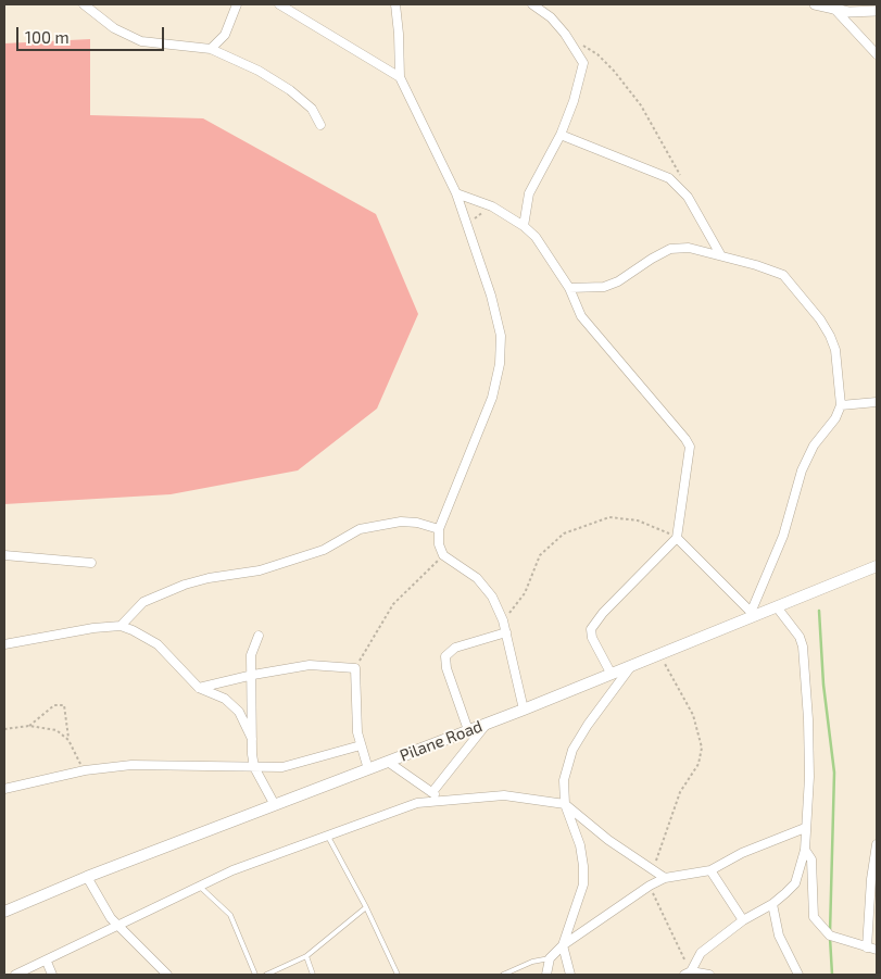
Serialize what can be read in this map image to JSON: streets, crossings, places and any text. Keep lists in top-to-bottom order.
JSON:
{
  "streets": {
    "main road": ["Pilane Road"]
  },
  "scale_bar": "100 m"
}
